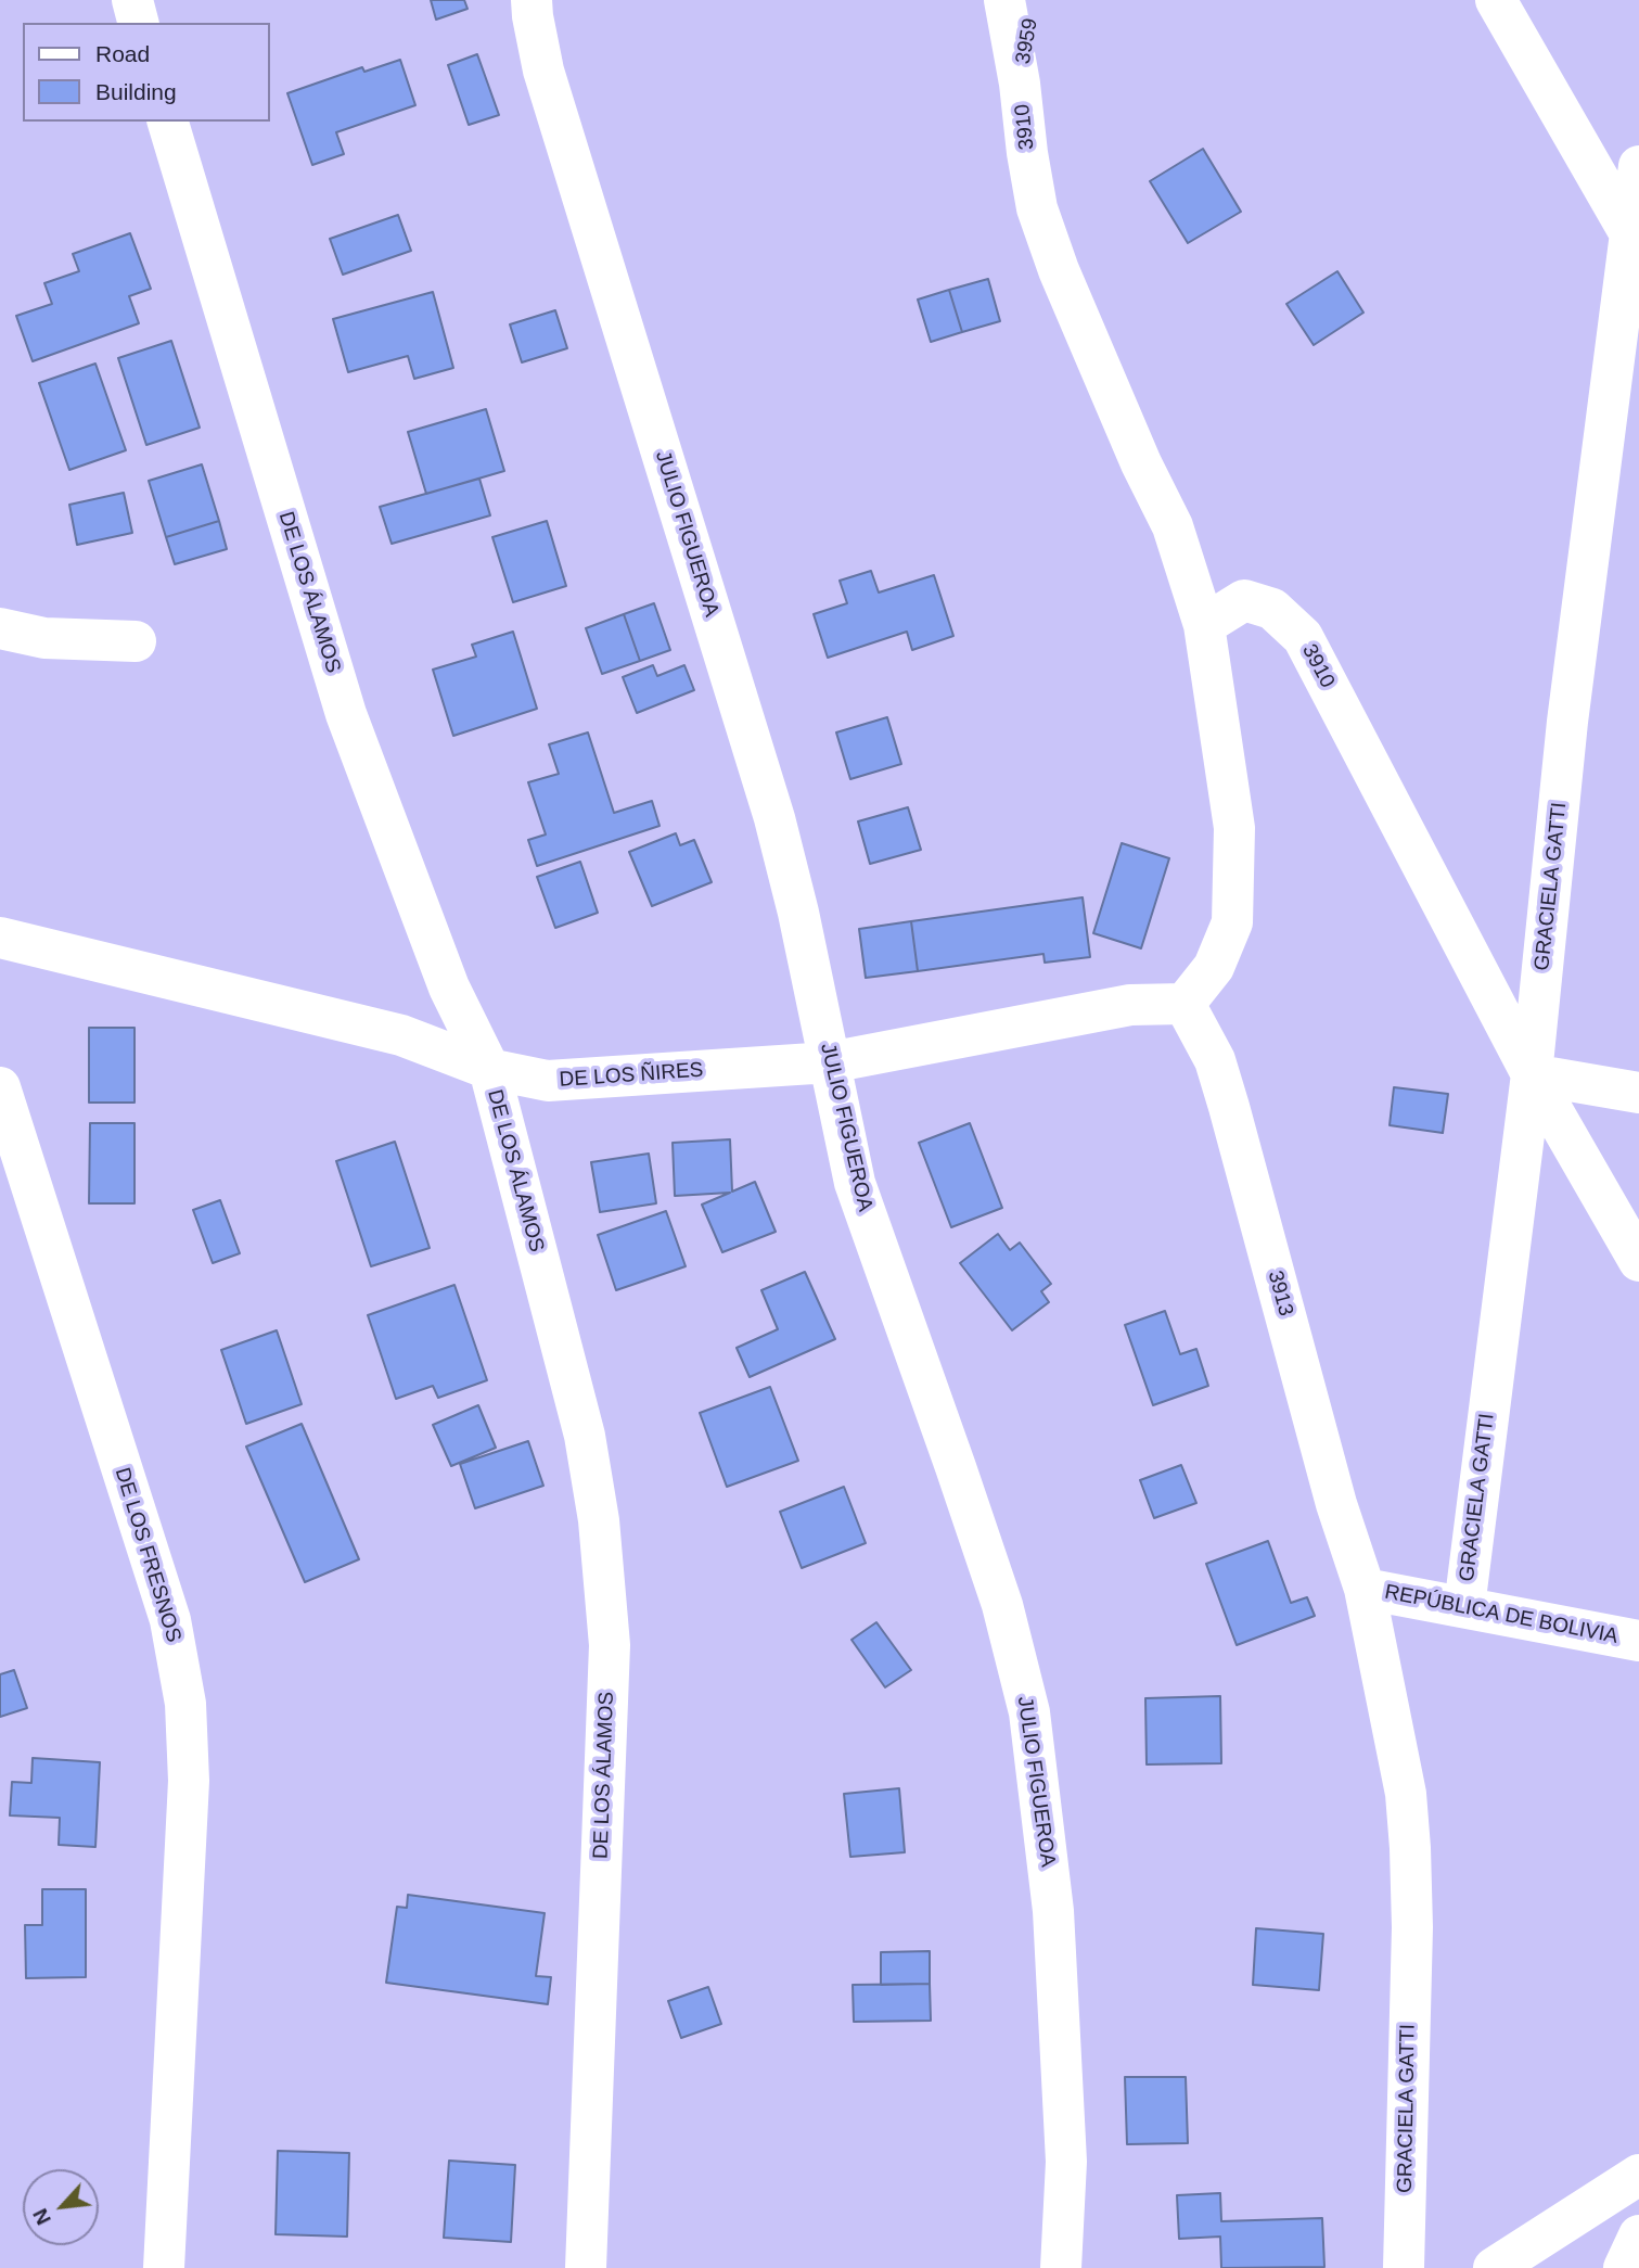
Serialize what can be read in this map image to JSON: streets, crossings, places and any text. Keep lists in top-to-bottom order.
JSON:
{
  "streets": {
    "street": [
      "3959",
      "3910",
      "JULIO FIGUEROA",
      "DE LOS ÁLAMOS",
      "GRACIELA GATTI",
      "DE LOS ÑIRES",
      "3913",
      "DE LOS FRESNOS",
      "REPÚBLICA DE BOLIVIA"
    ]
  },
  "crossings": [
    ["3959", "3910"],
    ["3910", "GRACIELA GATTI"],
    ["JULIO FIGUEROA", "DE LOS ÑIRES"],
    ["DE LOS ÁLAMOS", "DE LOS ÑIRES"],
    ["GRACIELA GATTI", "3913"],
    ["GRACIELA GATTI", "REPÚBLICA DE BOLIVIA"],
    ["DE LOS ÑIRES", "3913"],
    ["3913", "REPÚBLICA DE BOLIVIA"]
  ],
  "legend": ["Road", "Building"],
  "north": "bottom left"
}
